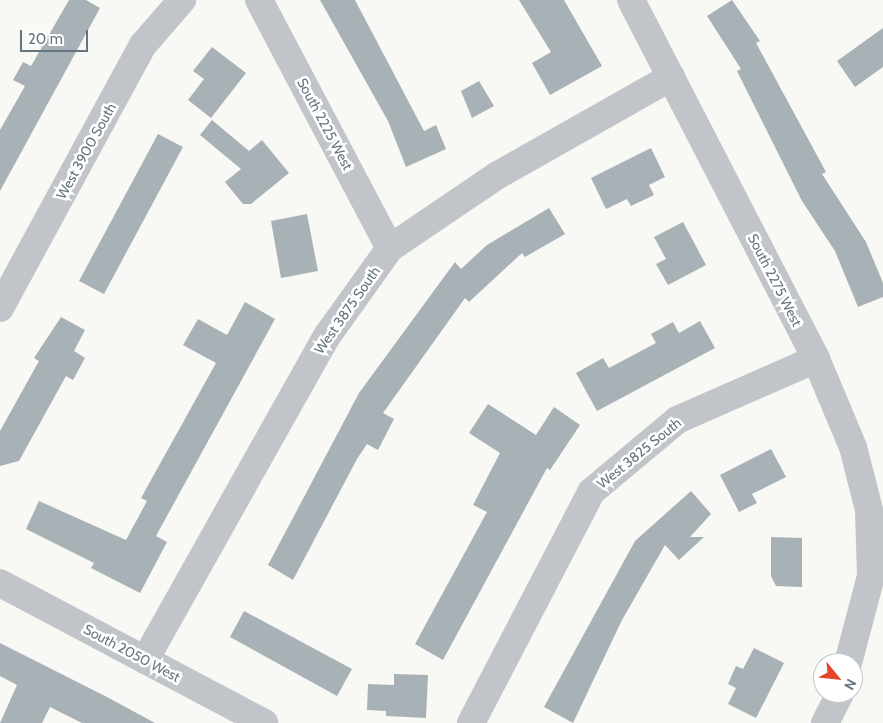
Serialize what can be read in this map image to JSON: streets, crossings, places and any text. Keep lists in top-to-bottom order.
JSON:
{
  "streets": {
    "street": [
      "South 2225 West",
      "West 3900 South",
      "South 2275 West",
      "West 3875 South",
      "West 3825 South",
      "South 2050 West"
    ]
  },
  "crossings": [
    ["South 2225 West", "West 3875 South"],
    ["South 2275 West", "West 3875 South"],
    ["South 2275 West", "West 3825 South"],
    ["West 3875 South", "South 2050 West"]
  ],
  "scale_bar": "20 m",
  "north": "bottom right"
}
